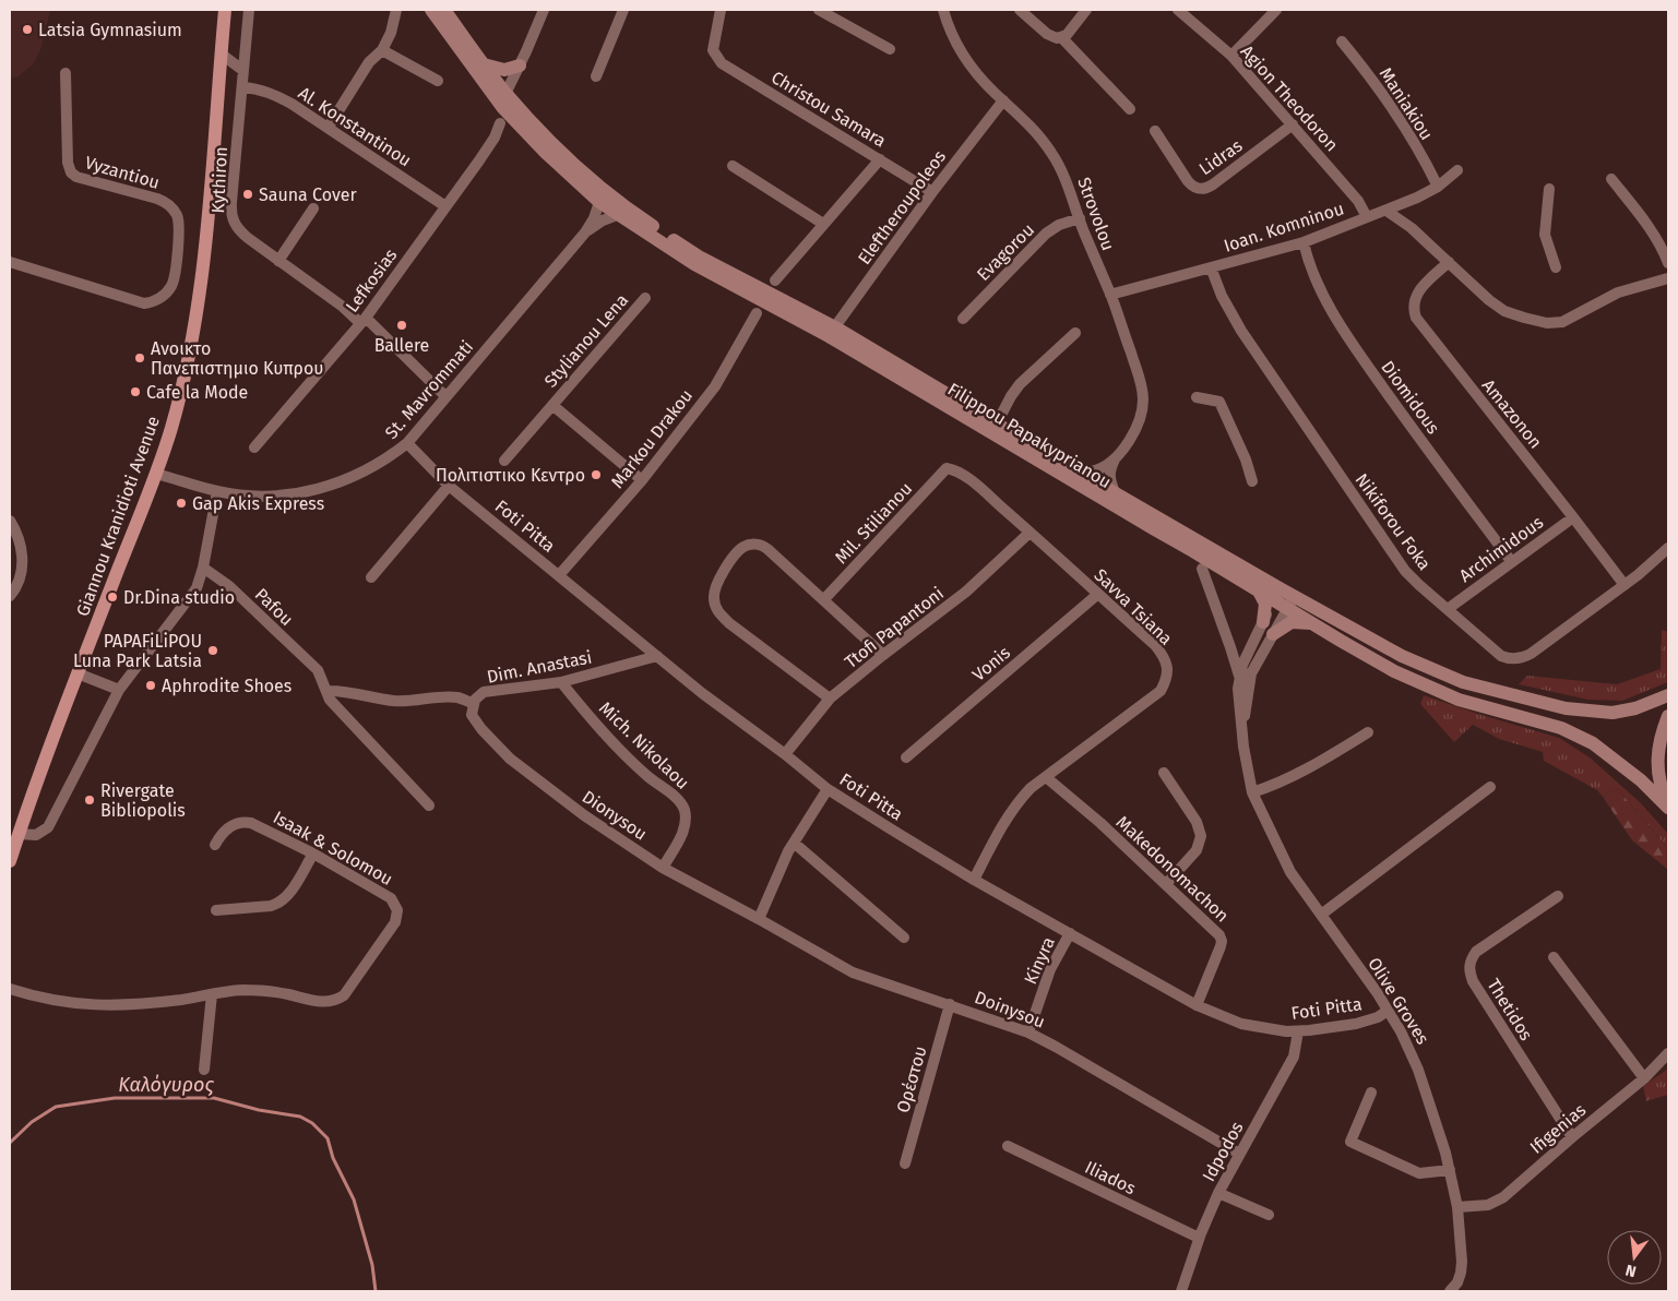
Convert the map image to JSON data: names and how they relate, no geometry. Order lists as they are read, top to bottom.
{
  "streets": {
    "main road": ["Filippou Papakyprianou", "Giannou Kranidioti Avenue"],
    "street": [
      "Agion Theodoron",
      "Maniakiou",
      "Christou Samara",
      "Al. Konstantinou",
      "Lidras",
      "Vyzantiou",
      "Kythiron",
      "Eleftheroupoleos",
      "Strovolou",
      "Ioan. Komninou",
      "Evagorou",
      "Lefkosias",
      "Stylianou Lena",
      "St. Mavrommati",
      "Diomidous",
      "Amazonon",
      "Markou Drakou",
      "Nikiforou Foka",
      "Mil. Stilianou",
      "Foti Pitta",
      "Archimidous",
      "Pafou",
      "Savva Tsiana",
      "Ttofi Papantoni",
      "Vonis",
      "Dim. Anastasi",
      "Mich. Nikolaou",
      "Dionysou",
      "Isaak & Solomou",
      "Makedonomachon",
      "Kinyra",
      "Olive Groves",
      "Doinysou",
      "Thetidos",
      "Ορέστου",
      "Ifigenias",
      "Idpodos",
      "Iliados"
    ]
  },
  "crossings": [
    ["Agion Theodoron", "Lidras"],
    ["Agion Theodoron", "Ioan. Komninou"],
    ["Maniakiou", "Ioan. Komninou"],
    ["Christou Samara", "Eleftheroupoleos"],
    ["Al. Konstantinou", "Kythiron"],
    ["Al. Konstantinou", "Lefkosias"],
    ["Kythiron", "Lefkosias"],
    ["Kythiron", "St. Mavrommati"],
    ["Eleftheroupoleos", "Strovolou"],
    ["Eleftheroupoleos", "Filippou Papakyprianou"],
    ["Strovolou", "Ioan. Komninou"],
    ["Strovolou", "Evagorou"],
    ["Strovolou", "Filippou Papakyprianou"],
    ["Ioan. Komninou", "Diomidous"],
    ["Ioan. Komninou", "Nikiforou Foka"],
    ["Lefkosias", "Filippou Papakyprianou"],
    ["Stylianou Lena", "Markou Drakou"],
    ["St. Mavrommati", "Filippou Papakyprianou"],
    ["St. Mavrommati", "Giannou Kranidioti Avenue"],
    ["St. Mavrommati", "Foti Pitta"],
    ["Diomidous", "Archimidous"],
    ["Amazonon", "Nikiforou Foka"],
    ["Amazonon", "Archimidous"],
    ["Filippou Papakyprianou", "Olive Groves"],
    ["Markou Drakou", "Foti Pitta"],
    ["Nikiforou Foka", "Archimidous"],
    ["Mil. Stilianou", "Savva Tsiana"],
    ["Foti Pitta", "Savva Tsiana"],
    ["Foti Pitta", "Ttofi Papantoni"],
    ["Foti Pitta", "Dim. Anastasi"],
    ["Foti Pitta", "Makedonomachon"],
    ["Foti Pitta", "Kinyra"],
    ["Foti Pitta", "Olive Groves"],
    ["Foti Pitta", "Idpodos"],
    ["Savva Tsiana", "Ttofi Papantoni"],
    ["Savva Tsiana", "Vonis"],
    ["Savva Tsiana", "Makedonomachon"],
    ["Dim. Anastasi", "Mich. Nikolaou"],
    ["Dim. Anastasi", "Dionysou"],
    ["Mich. Nikolaou", "Dionysou"],
    ["Dionysou", "Doinysou"],
    ["Kinyra", "Doinysou"],
    ["Olive Groves", "Ifigenias"],
    ["Doinysou", "Ορέστου"],
    ["Doinysou", "Idpodos"],
    ["Thetidos", "Ifigenias"],
    ["Idpodos", "Iliados"]
  ],
  "water": ["Καλόγυρος"],
  "places": [
    "Latsia Gymnasium",
    "Sauna Cover",
    "Ballere",
    "Ανοικτο Πανεπιστημιο Κυπρου",
    "Cafe la Mode",
    "Πολιτιστικο Κεντρο",
    "Gap Akis Express",
    "Dr.Dina studio",
    "PAPAFiLiPOU Luna Park Latsia",
    "Aphrodite Shoes",
    "Rivergate Bibliopolis"
  ],
  "north": "bottom"
}
